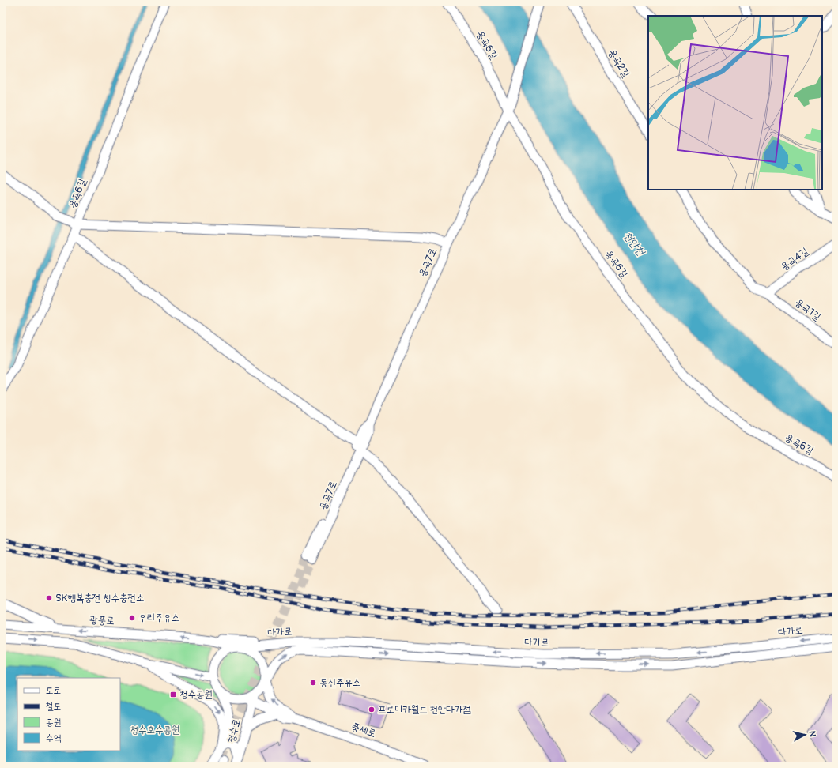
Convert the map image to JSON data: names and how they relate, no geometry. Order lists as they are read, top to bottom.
{
  "streets": {
    "street": [
      "용곡6길",
      "용곡2길",
      "용곡4길",
      "용곡7로",
      "용곡1길",
      "광풍로",
      "다가로",
      "풍세로",
      "청수로"
    ]
  },
  "crossings": [
    ["용곡6길", "용곡7로"],
    ["용곡4길", "용곡1길"],
    ["광풍로", "다가로"],
    ["광풍로", "풍세로"],
    ["광풍로", "청수로"],
    ["다가로", "풍세로"],
    ["다가로", "청수로"],
    ["풍세로", "청수로"]
  ],
  "water": ["천안천"],
  "parks": ["청수호수공원"],
  "places": {
    "other": [
      "SK행복충전 청수충전소",
      "우리주유소",
      "동신주유소",
      "프로미카월드 천안다가점"
    ],
    "transit": ["청수공원"]
  },
  "legend": [
    "도로",
    "철도",
    "공원",
    "수역"
  ],
  "north": "right"
}
